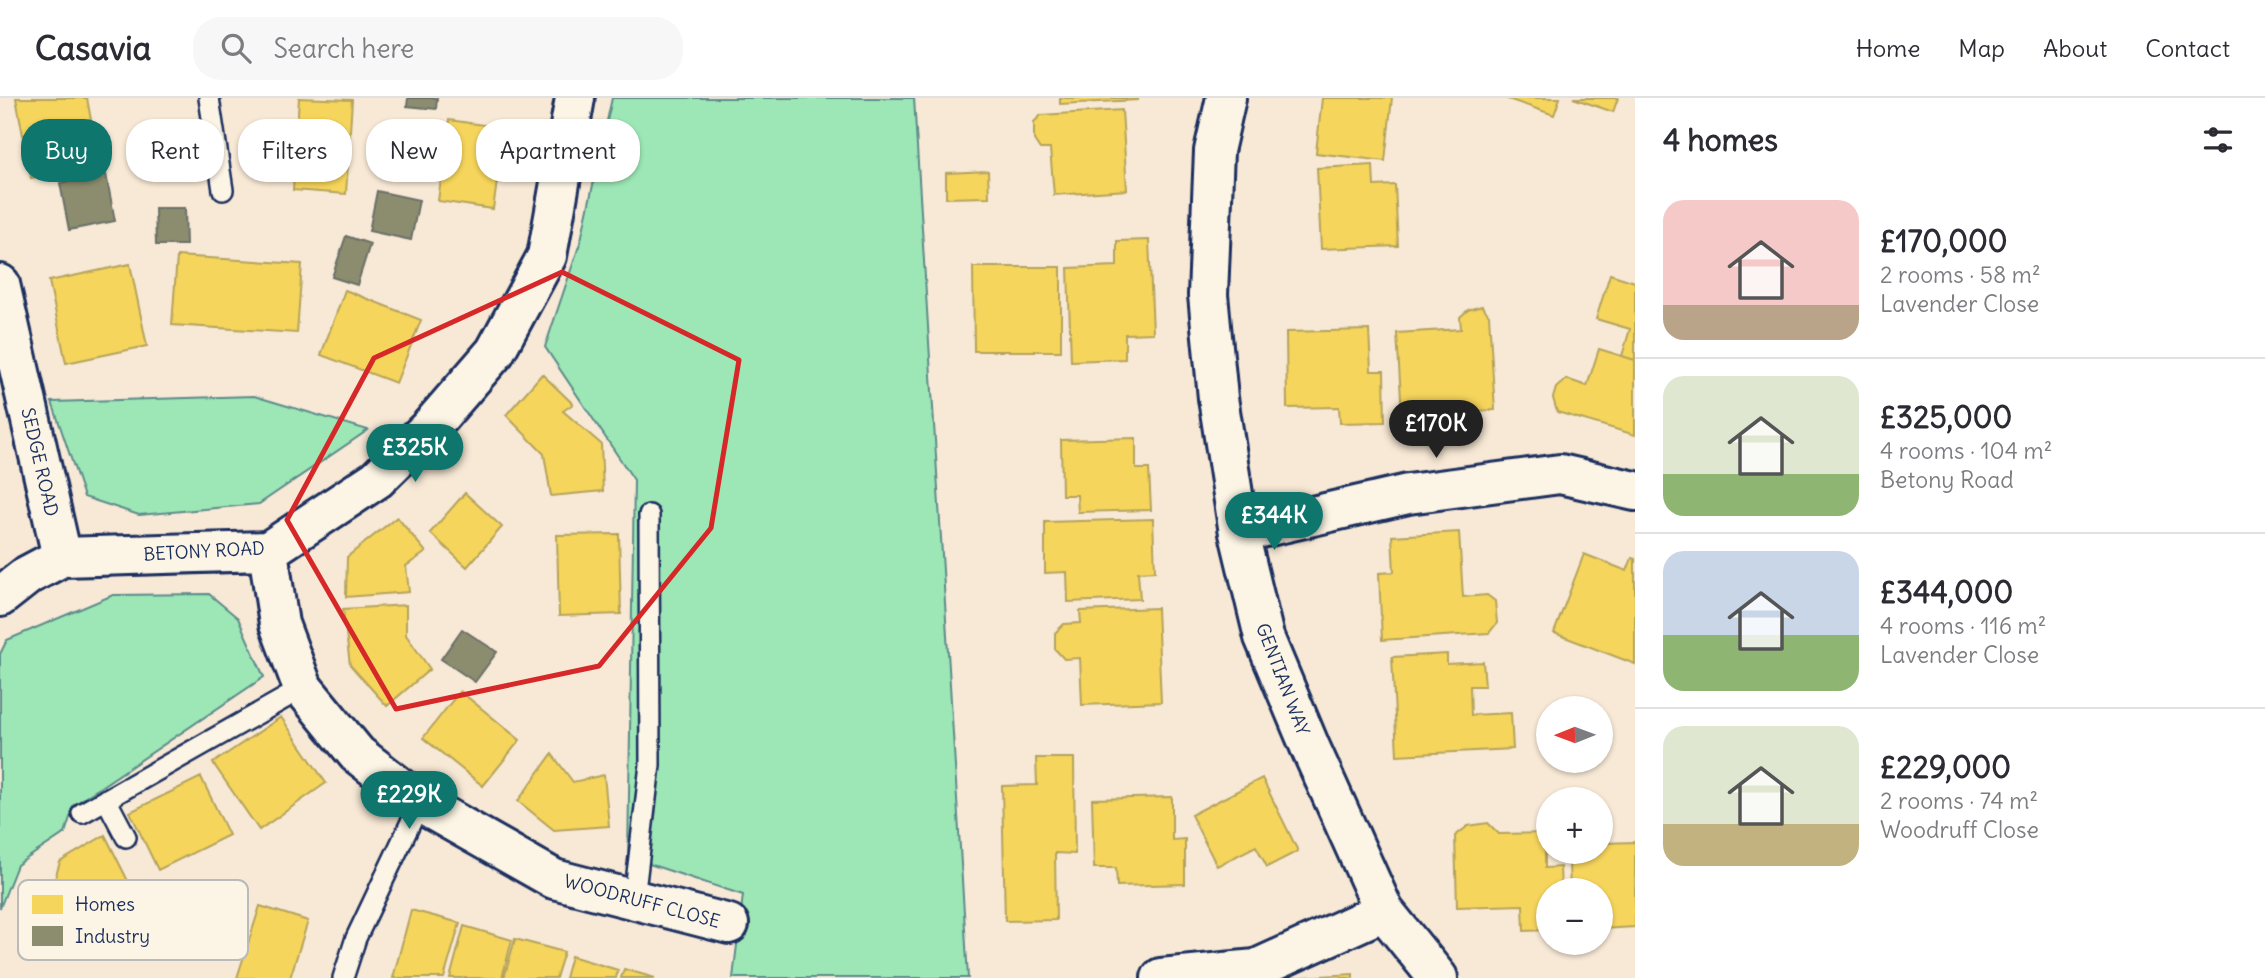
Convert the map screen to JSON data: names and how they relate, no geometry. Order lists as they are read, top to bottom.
{
  "streets": {
    "street": [
      "SEDGE ROAD",
      "BETONY ROAD",
      "GENTIAN WAY",
      "WOODRUFF CLOSE"
    ]
  },
  "crossings": [
    ["SEDGE ROAD", "BETONY ROAD"],
    ["BETONY ROAD", "WOODRUFF CLOSE"]
  ],
  "legend": ["Homes", "Industry"],
  "north": "left",
  "page": {
    "header": "Casavia",
    "search": "Search here",
    "nav": [
      "Home",
      "Map",
      "About",
      "Contact"
    ],
    "heading": "4 homes",
    "chip": [
      "Buy",
      "Rent",
      "Filters",
      "New",
      "Apartment"
    ],
    "list": [
      {
        "name": "£170,000",
        "note": "2 rooms · 58 m² · Lavender Close"
      },
      {
        "name": "£325,000",
        "note": "4 rooms · 104 m² · Betony Road"
      },
      {
        "name": "£344,000",
        "note": "4 rooms · 116 m² · Lavender Close"
      },
      {
        "name": "£229,000",
        "note": "2 rooms · 74 m² · Woodruff Close"
      }
    ],
    "price": [
      "£170K",
      "£325K",
      "£344K",
      "£229K"
    ],
    "map_buttons": ["+", "−"]
  }
}
